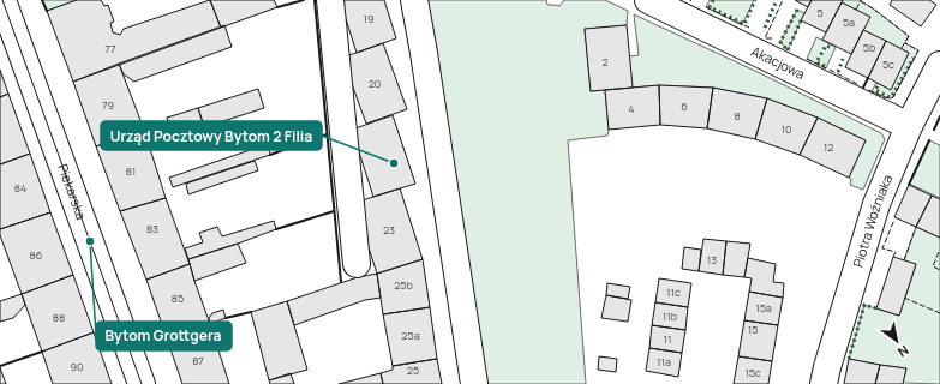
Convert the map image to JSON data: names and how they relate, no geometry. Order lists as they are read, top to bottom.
{
  "streets": {
    "street": ["Akacjowa", "Piekarska", "Piotra Woźniaka"]
  },
  "crossings": [
    ["Akacjowa", "Piotra Woźniaka"]
  ],
  "places": ["Urząd Pocztowy Bytom 2 Filia", "Bytom Grottgera"],
  "house_numbers": [
    "5",
    "19",
    "5a",
    "5b",
    "77",
    "2",
    "5c",
    "20",
    "79",
    "6",
    "4",
    "8",
    "10",
    "12",
    "81",
    "84",
    "83",
    "23",
    "86",
    "13",
    "25b",
    "11c",
    "85",
    "15a",
    "11b",
    "88",
    "15",
    "25a",
    "11",
    "87",
    "11a",
    "90",
    "25",
    "15c"
  ],
  "north": "bottom right"
}
